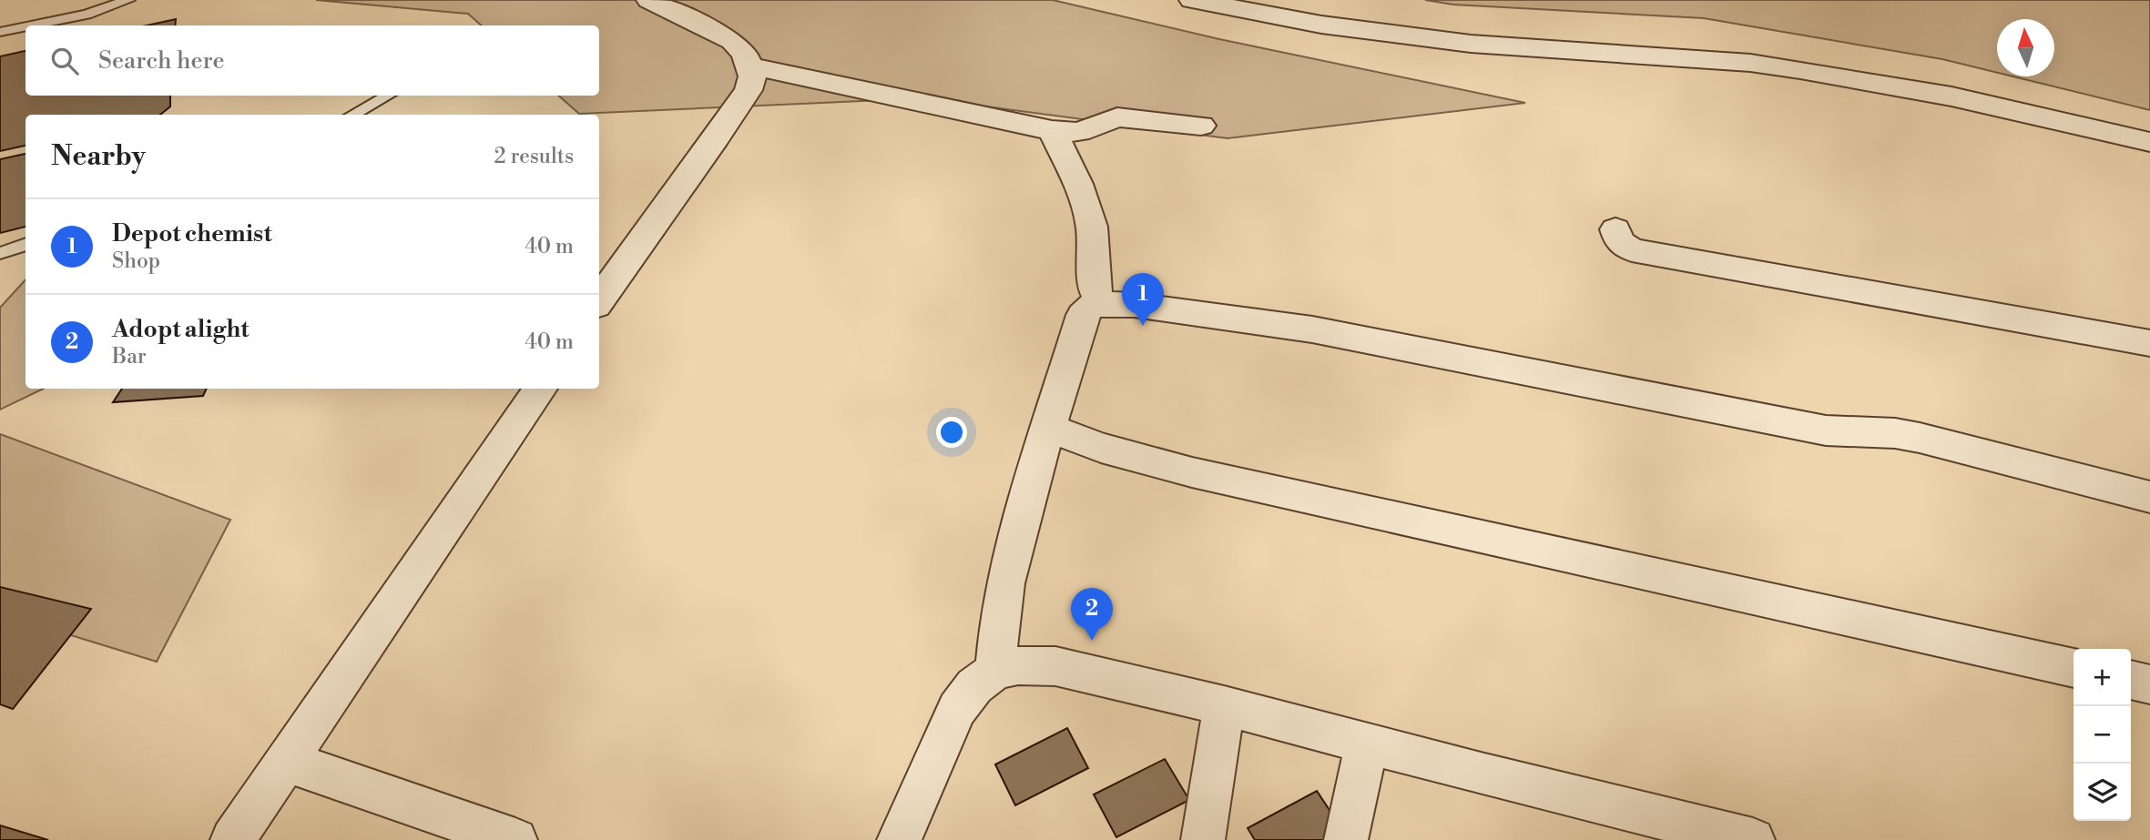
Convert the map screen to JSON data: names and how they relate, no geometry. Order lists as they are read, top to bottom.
{
  "north": "top",
  "page": {
    "search": "Search here",
    "heading": ["Nearby", "2 results"],
    "list": [
      {
        "mark": "1",
        "name": "Depot chemist",
        "note": "Shop",
        "value": "40 m"
      },
      {
        "mark": "2",
        "name": "Adopt alight",
        "note": "Bar",
        "value": "40 m"
      }
    ],
    "pins": ["1", "2"],
    "map_buttons": ["+", "−"]
  }
}
